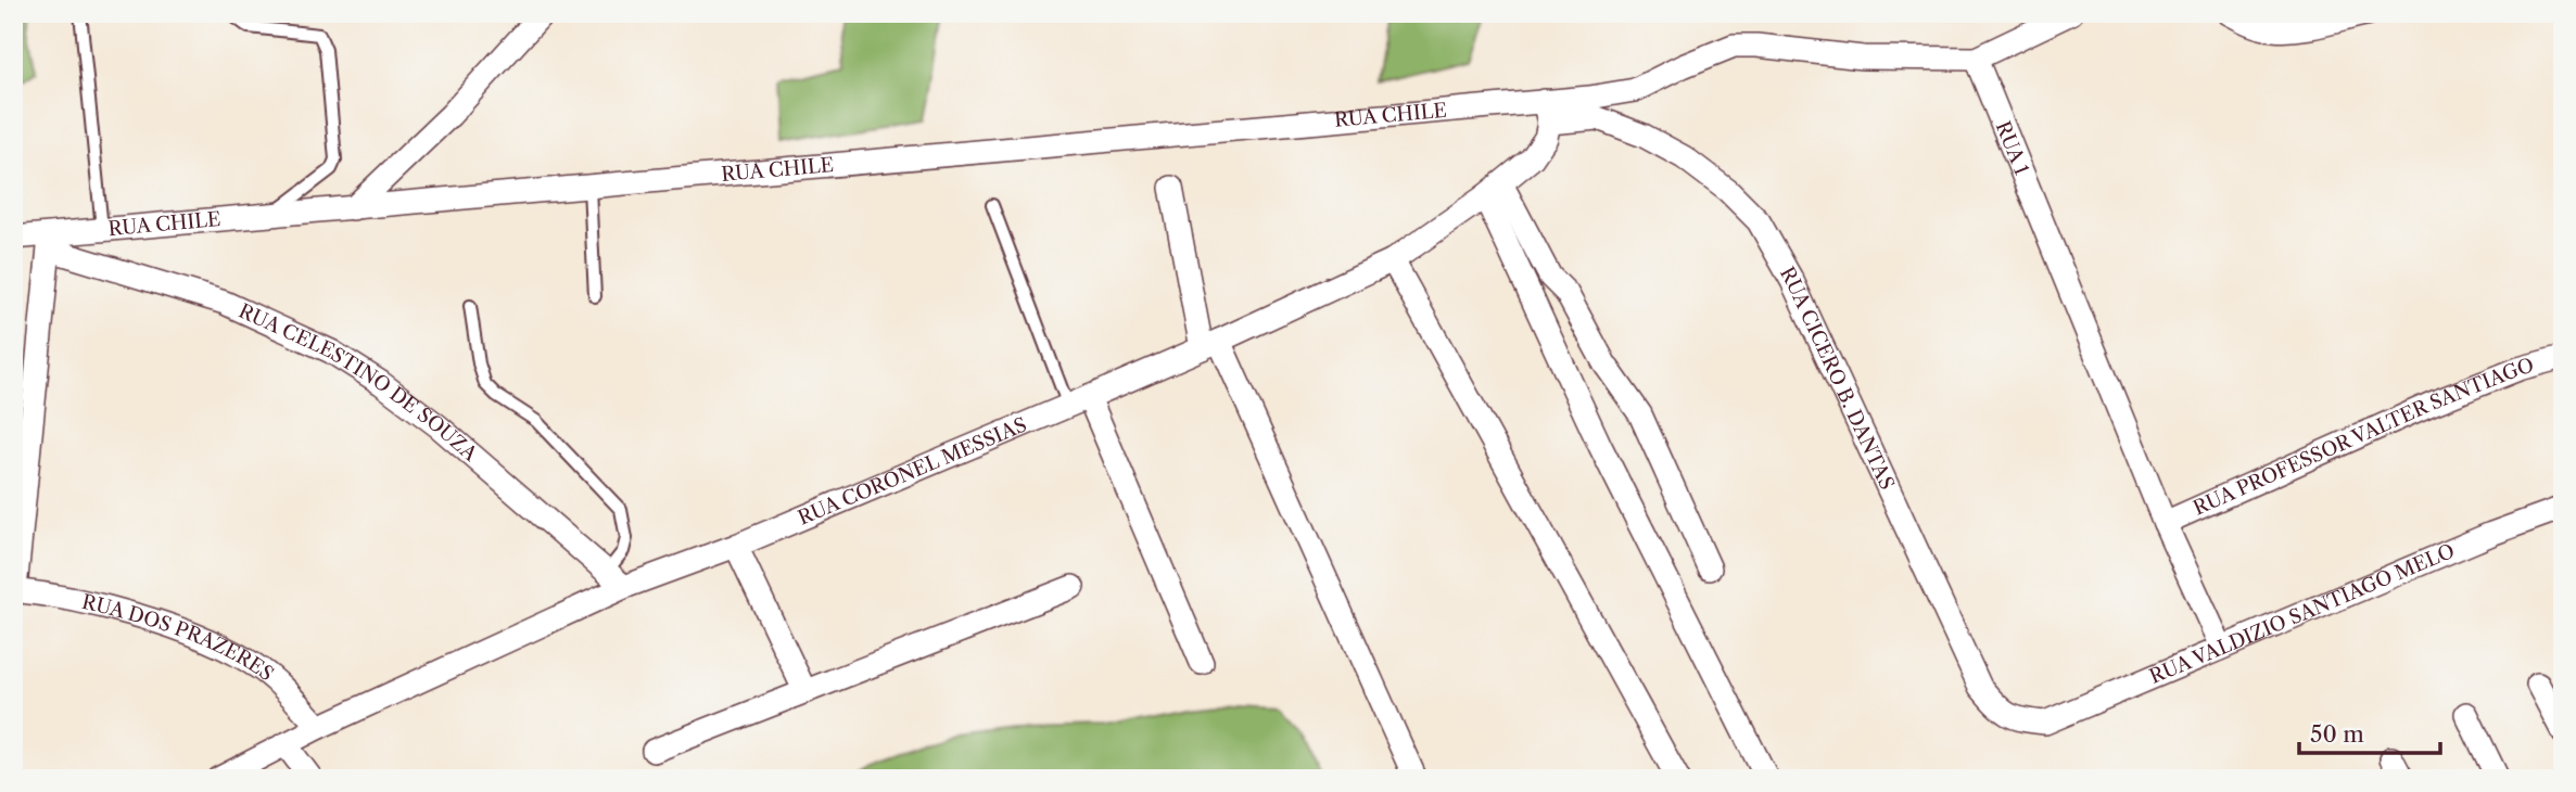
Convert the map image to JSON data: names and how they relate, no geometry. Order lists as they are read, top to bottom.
{
  "streets": {
    "street": [
      "RUA CHILE",
      "RUA 1",
      "RUA CICERO B. DANTAS",
      "RUA CELESTINO DE SOUZA",
      "RUA PROFESSOR VALTER SANTIAGO",
      "RUA CORONEL MESSIAS",
      "RUA VALDIZIO SANTIAGO MELO",
      "RUA DOS PRAZERES"
    ]
  },
  "crossings": [
    ["RUA CHILE", "RUA CICERO B. DANTAS"],
    ["RUA CHILE", "RUA CELESTINO DE SOUZA"],
    ["RUA CHILE", "RUA CORONEL MESSIAS"],
    ["RUA 1", "RUA PROFESSOR VALTER SANTIAGO"],
    ["RUA 1", "RUA VALDIZIO SANTIAGO MELO"],
    ["RUA CICERO B. DANTAS", "RUA CORONEL MESSIAS"],
    ["RUA CICERO B. DANTAS", "RUA VALDIZIO SANTIAGO MELO"],
    ["RUA CELESTINO DE SOUZA", "RUA CORONEL MESSIAS"],
    ["RUA CORONEL MESSIAS", "RUA DOS PRAZERES"]
  ],
  "scale_bar": "50 m"
}
